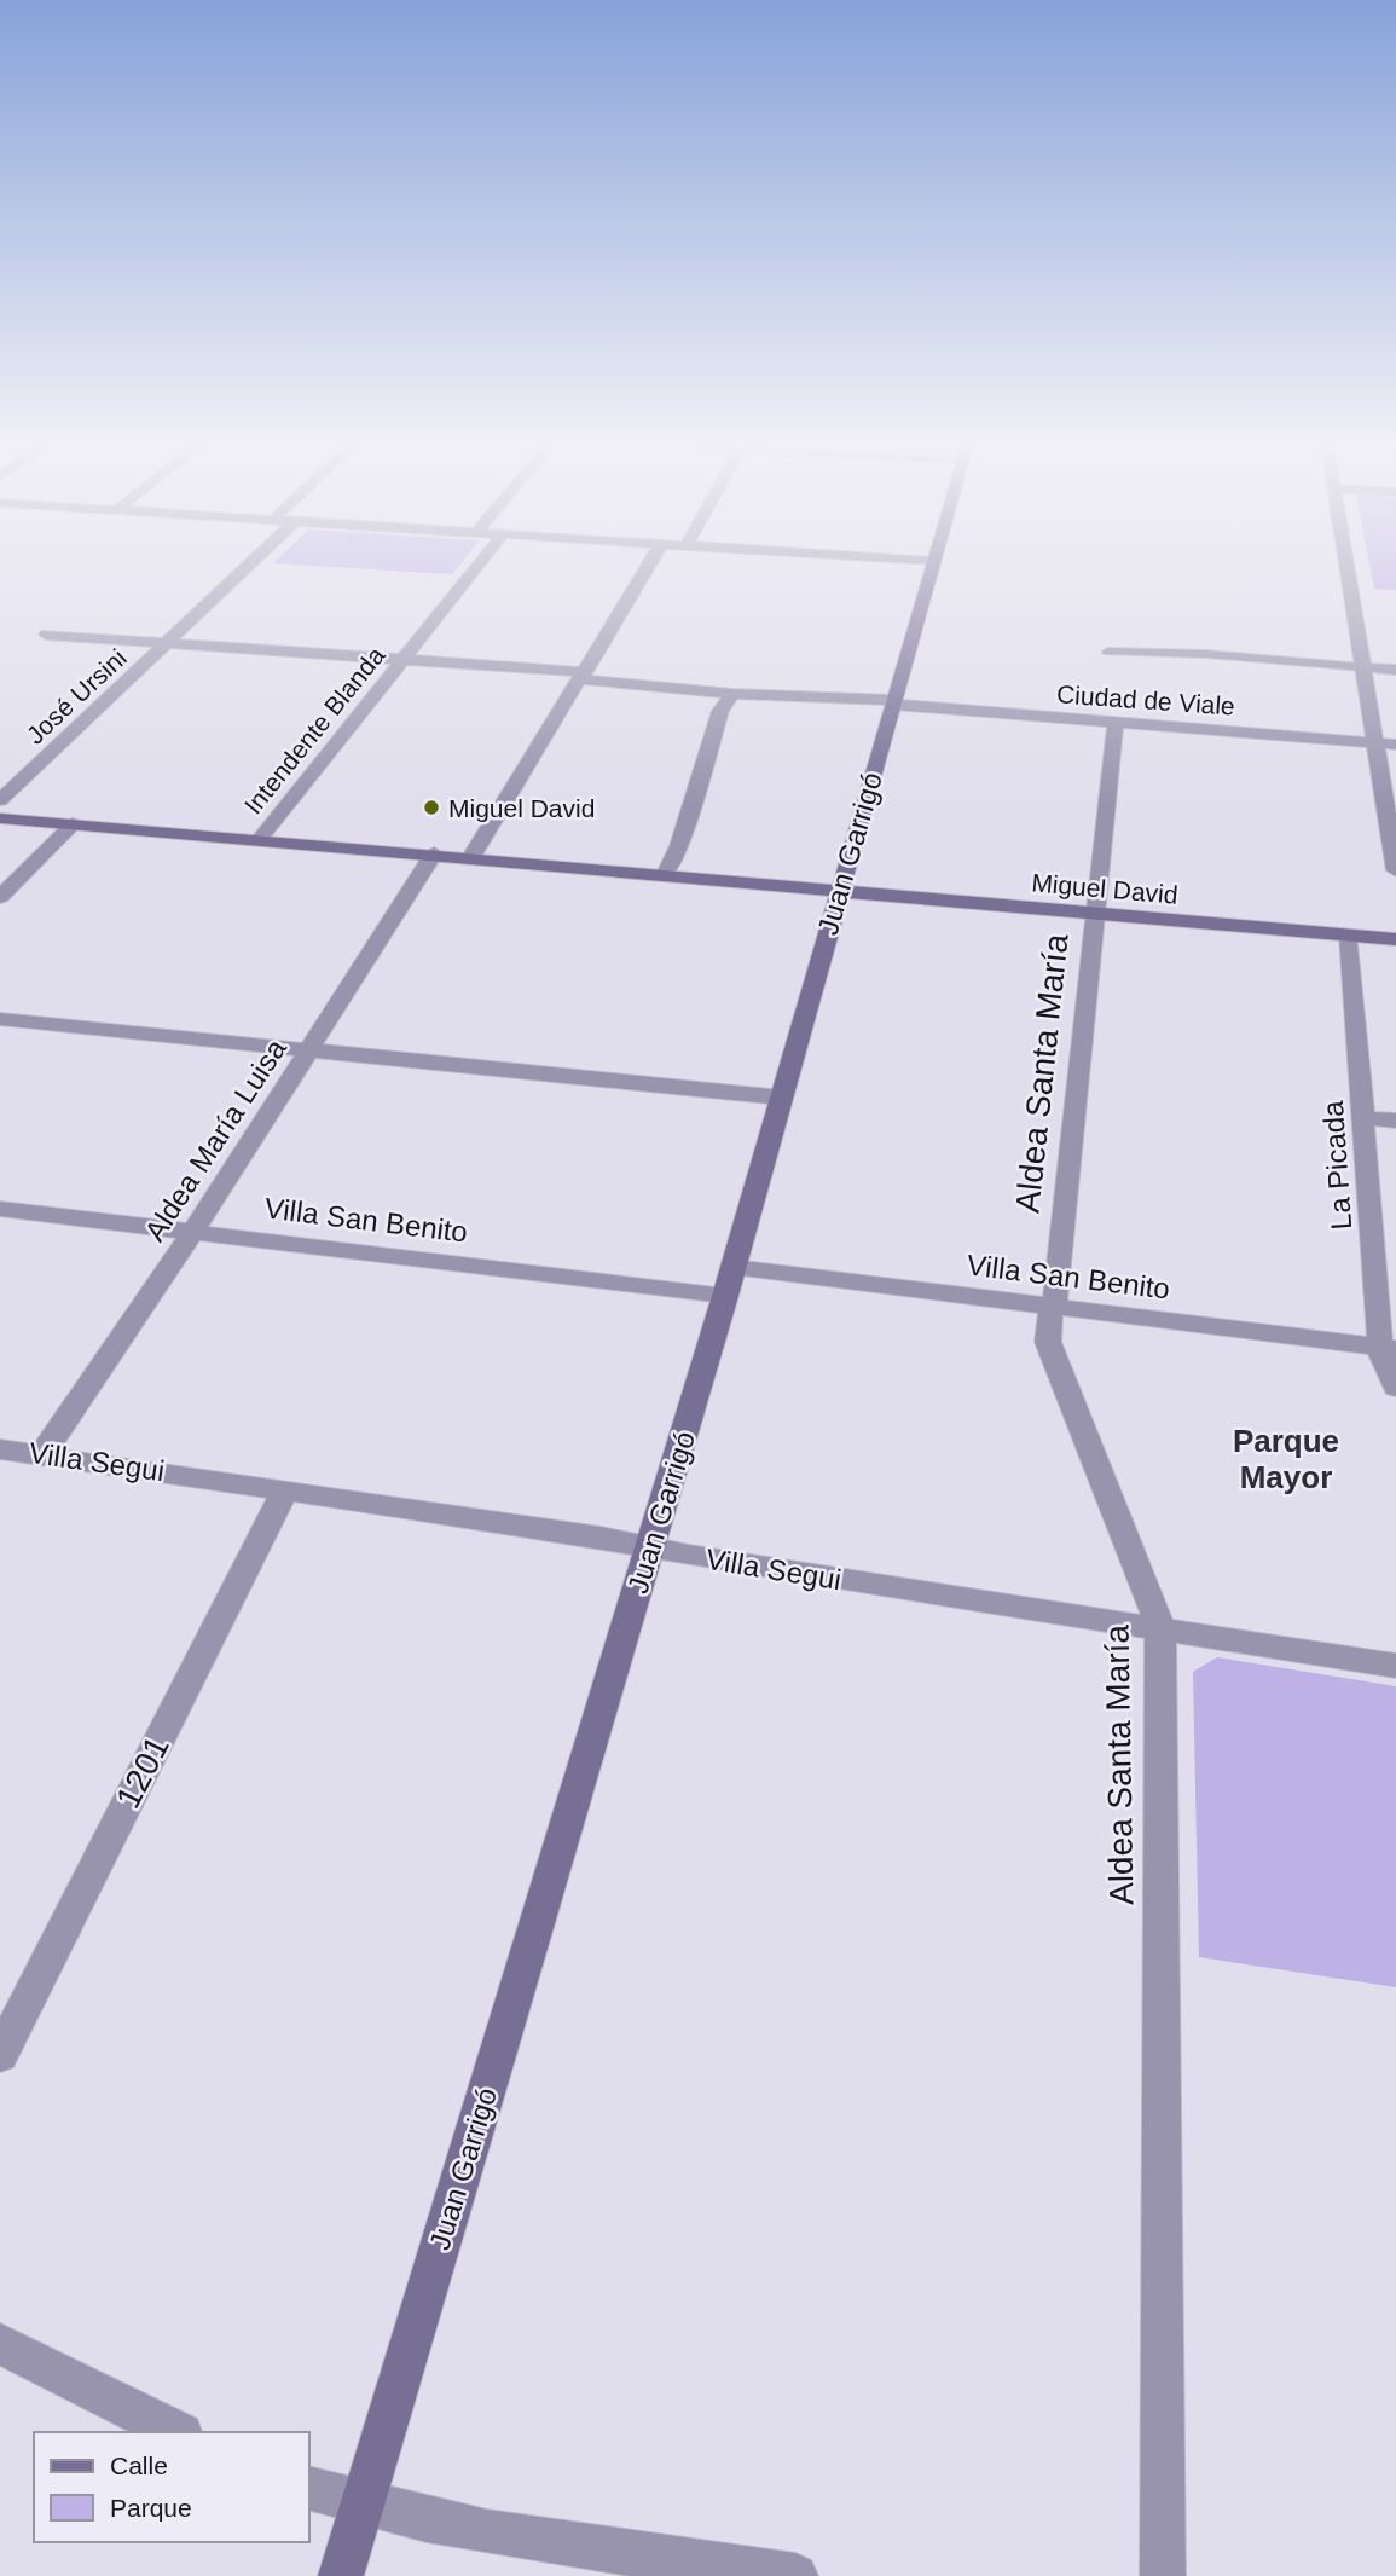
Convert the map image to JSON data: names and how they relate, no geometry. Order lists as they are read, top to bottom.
{
  "streets": {
    "street": [
      "José Ursini",
      "Ciudad de Viale",
      "Intendente Blanda",
      "Juan Garrigó",
      "Miguel David",
      "Aldea Santa María",
      "Aldea María Luisa",
      "La Picada",
      "Villa San Benito",
      "Villa Segui",
      "1201"
    ]
  },
  "crossings": [
    ["José Ursini", "Ciudad de Viale"],
    ["Ciudad de Viale", "Intendente Blanda"],
    ["Ciudad de Viale", "Juan Garrigó"],
    ["Ciudad de Viale", "Aldea Santa María"],
    ["Intendente Blanda", "Miguel David"],
    ["Juan Garrigó", "Miguel David"],
    ["Juan Garrigó", "Villa San Benito"],
    ["Juan Garrigó", "Villa Segui"],
    ["Miguel David", "Aldea Santa María"],
    ["Miguel David", "Aldea María Luisa"],
    ["Miguel David", "La Picada"],
    ["Aldea Santa María", "Villa San Benito"],
    ["Aldea Santa María", "Villa Segui"],
    ["Aldea María Luisa", "Villa San Benito"],
    ["Aldea María Luisa", "Villa Segui"],
    ["La Picada", "Villa San Benito"],
    ["Villa Segui", "1201"]
  ],
  "districts": ["Parque Mayor"],
  "places": ["Miguel David"],
  "legend": ["Calle", "Parque"]
}
